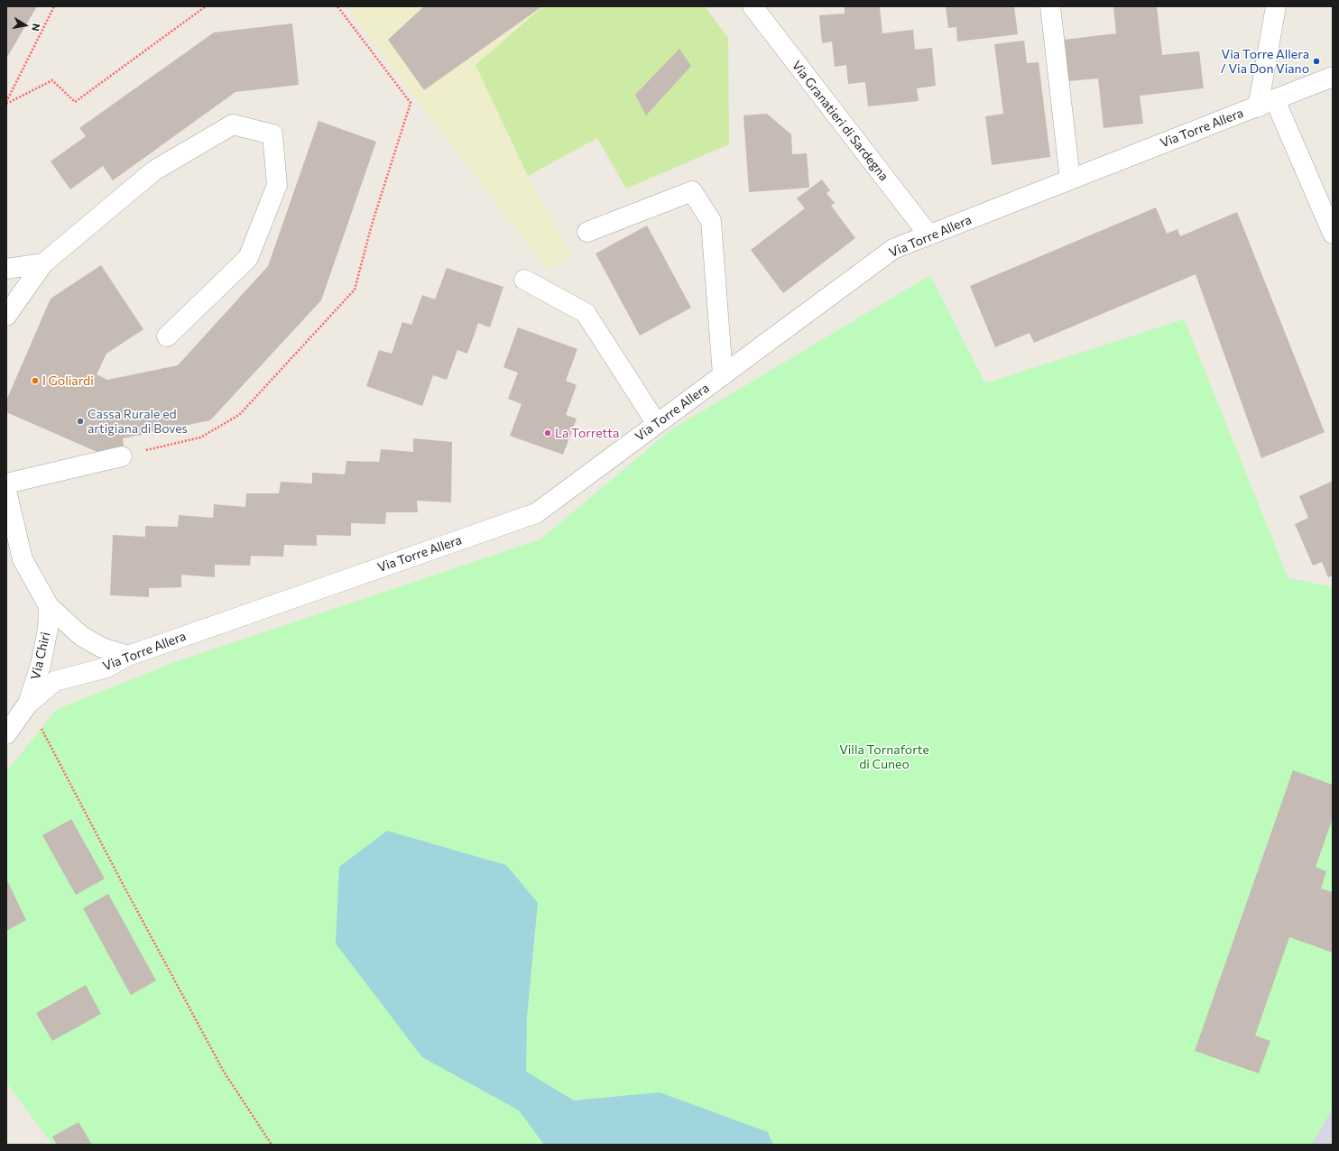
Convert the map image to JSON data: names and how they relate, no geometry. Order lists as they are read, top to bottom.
{
  "streets": {
    "street": ["Via Granatieri di Sardegna", "Via Torre Allera", "Via Chiri"]
  },
  "crossings": [
    ["Via Granatieri di Sardegna", "Via Torre Allera"],
    ["Via Torre Allera", "Via Chiri"]
  ],
  "parks": ["Villa Tornaforte di Cuneo"],
  "places": [
    "Via Torre Allera / Via Don Viano",
    "I Goliardi",
    "Cassa Rurale ed artigiana di Boves",
    "La Torretta"
  ],
  "north": "right"
}
